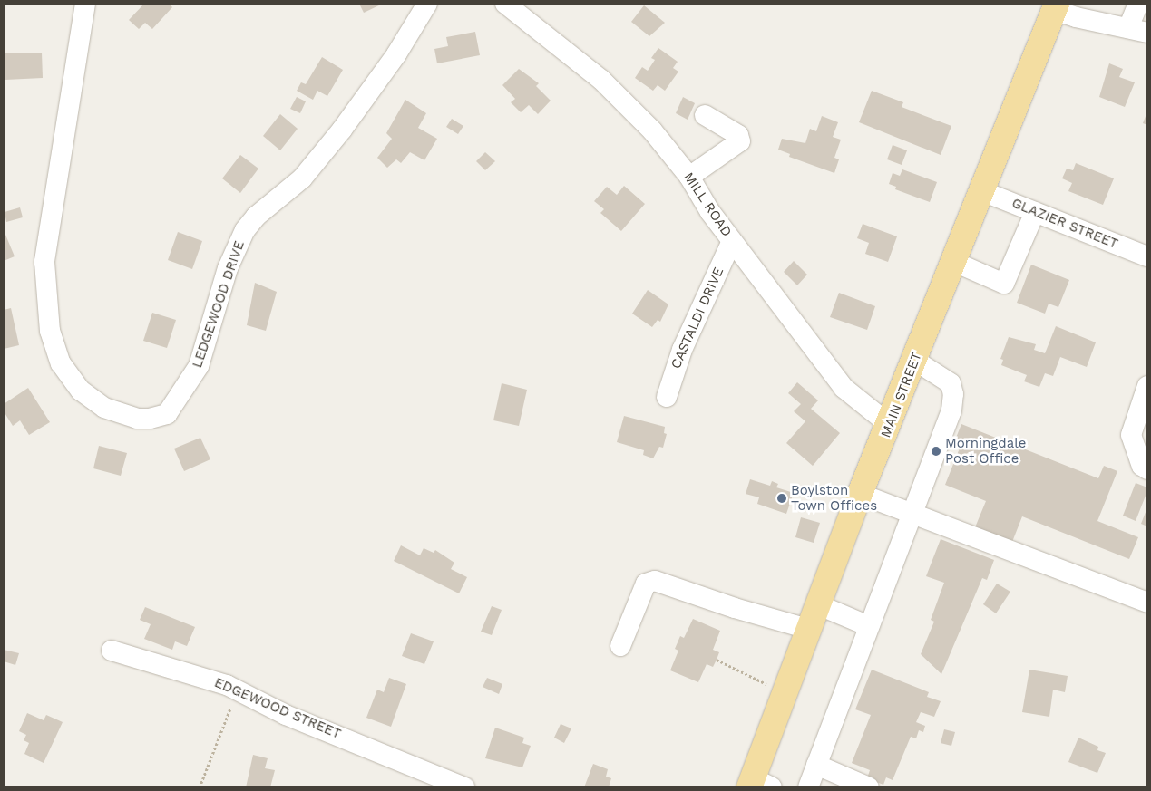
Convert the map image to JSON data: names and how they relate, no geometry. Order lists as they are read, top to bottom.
{
  "streets": {
    "main road": ["MAIN STREET"],
    "street": [
      "MILL ROAD",
      "GLAZIER STREET",
      "LEDGEWOOD DRIVE",
      "CASTALDI DRIVE",
      "EDGEWOOD STREET"
    ]
  },
  "crossings": [
    ["MILL ROAD", "CASTALDI DRIVE"],
    ["MILL ROAD", "MAIN STREET"],
    ["GLAZIER STREET", "MAIN STREET"]
  ],
  "places": ["Morningdale Post Office", "Boylston Town Offices"]
}
